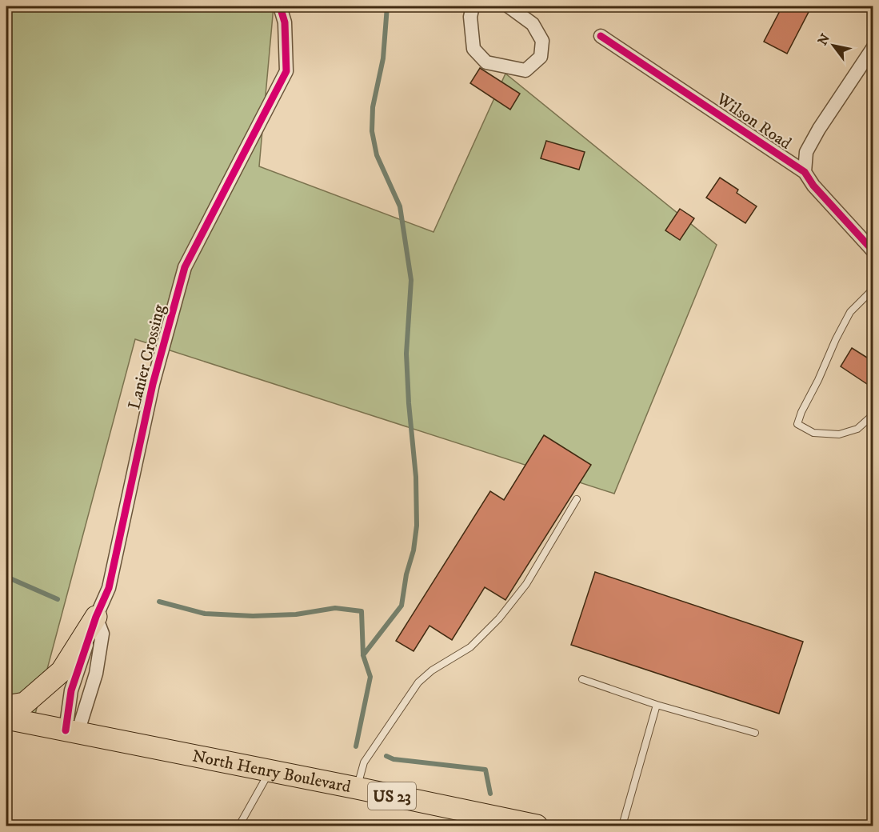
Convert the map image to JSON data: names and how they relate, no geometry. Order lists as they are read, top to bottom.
{
  "streets": {
    "main road": ["North Henry Boulevard", "US 23"],
    "street": ["Wilson Road", "Lanier Crossing"]
  },
  "crossings": [
    ["Lanier Crossing", "North Henry Boulevard"]
  ],
  "north": "top left"
}
